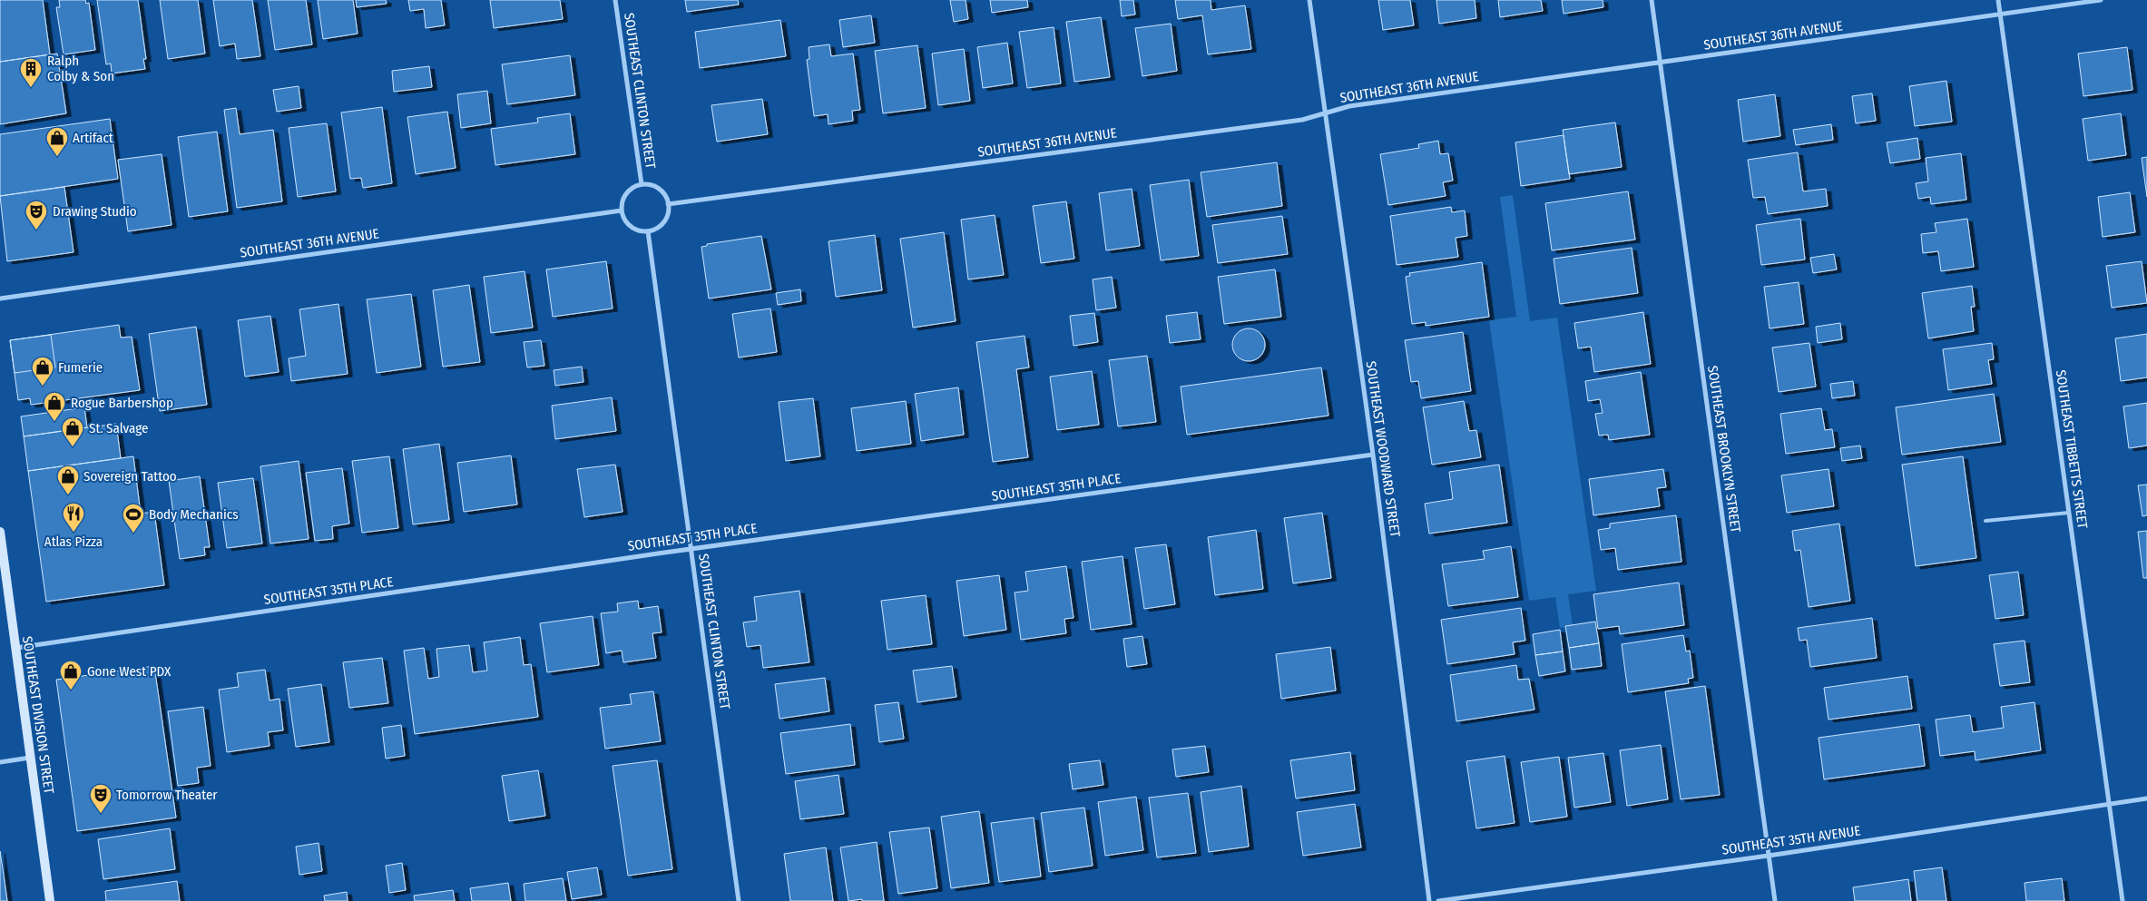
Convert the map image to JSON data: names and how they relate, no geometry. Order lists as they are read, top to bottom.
{
  "streets": {
    "main road": ["SOUTHEAST DIVISION STREET"],
    "street": [
      "SOUTHEAST 36TH AVENUE",
      "SOUTHEAST CLINTON STREET",
      "SOUTHEAST WOODWARD STREET",
      "SOUTHEAST BROOKLYN STREET",
      "SOUTHEAST TIBBETTS STREET",
      "SOUTHEAST 35TH PLACE",
      "SOUTHEAST 35TH AVENUE"
    ]
  },
  "crossings": [
    ["SOUTHEAST 36TH AVENUE", "SOUTHEAST CLINTON STREET"],
    ["SOUTHEAST 36TH AVENUE", "SOUTHEAST WOODWARD STREET"],
    ["SOUTHEAST 36TH AVENUE", "SOUTHEAST BROOKLYN STREET"],
    ["SOUTHEAST 36TH AVENUE", "SOUTHEAST TIBBETTS STREET"],
    ["SOUTHEAST CLINTON STREET", "SOUTHEAST 35TH PLACE"],
    ["SOUTHEAST WOODWARD STREET", "SOUTHEAST 35TH PLACE"],
    ["SOUTHEAST BROOKLYN STREET", "SOUTHEAST 35TH AVENUE"],
    ["SOUTHEAST TIBBETTS STREET", "SOUTHEAST 35TH AVENUE"],
    ["SOUTHEAST 35TH PLACE", "SOUTHEAST DIVISION STREET"]
  ],
  "places": {
    "building": ["Ralph Colby & Son"],
    "shop": [
      "Artifact",
      "Fumerie",
      "Rogue Barbershop",
      "St. Salvage",
      "Sovereign Tattoo",
      "Gone West PDX"
    ],
    "theatre": ["Drawing Studio", "Tomorrow Theater"],
    "restaurant": ["Atlas Pizza"],
    "sports": ["Body Mechanics"]
  }
}
